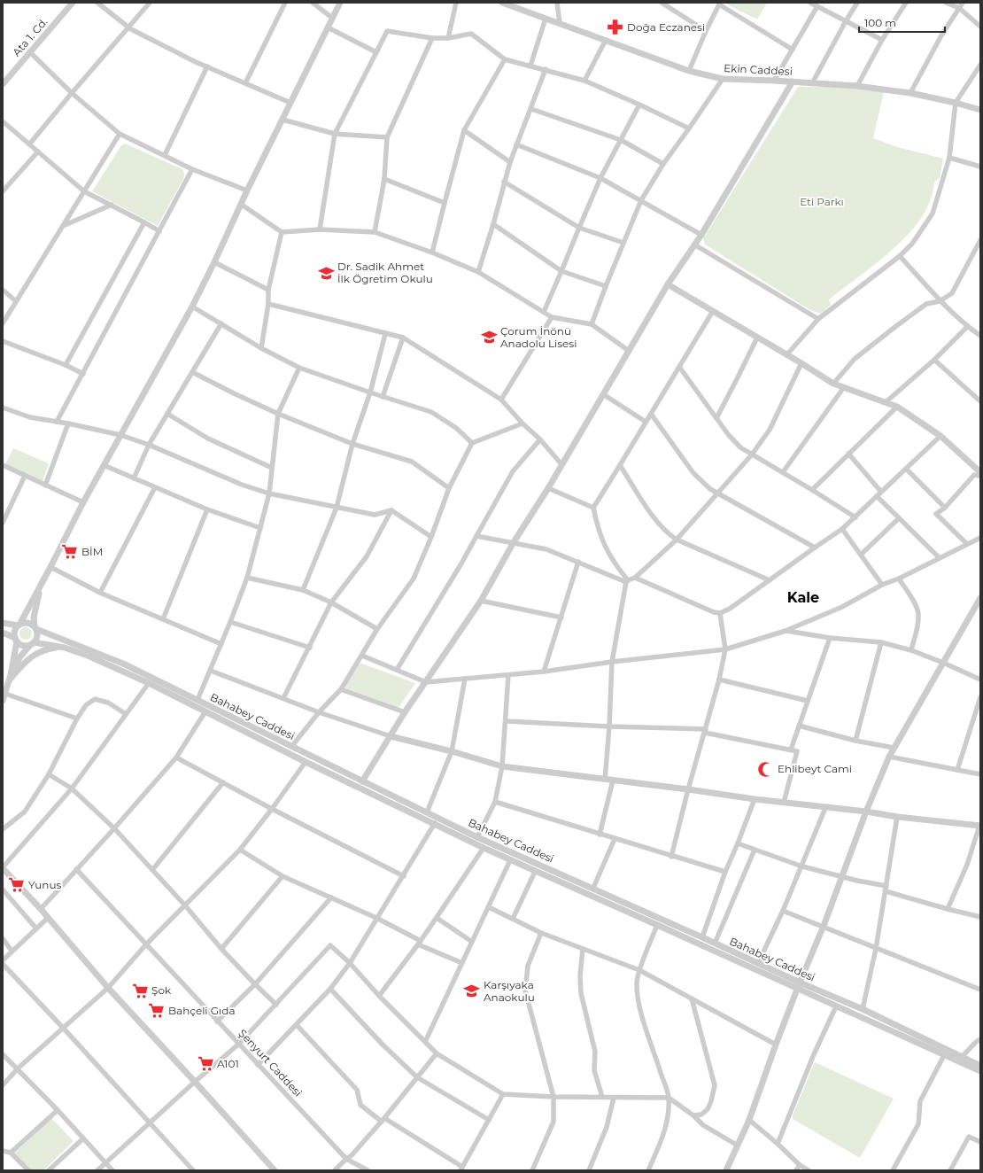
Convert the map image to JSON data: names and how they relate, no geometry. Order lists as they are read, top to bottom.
{
  "streets": {
    "street": [
      "Ata 1. Cd.",
      "Ekin Caddesi",
      "Bahabey Caddesi",
      "Şenyurt Caddesi"
    ]
  },
  "districts": ["Kale"],
  "parks": ["Eti Parkı"],
  "places": {
    "pharmacy": ["Doğa Eczanesi"],
    "school or university": ["Dr. Sadik Ahmet İlk Ögretim Okulu", "Çorum İnönü Anadolu Lisesi", "Karşıyaka Anaokulu"],
    "supermarket": [
      "BİM",
      "Yunus",
      "Şok",
      "Bahçeli Gıda",
      "A101"
    ],
    "mosque": ["Ehlibeyt Cami"]
  },
  "scale_bar": "100 m"
}
